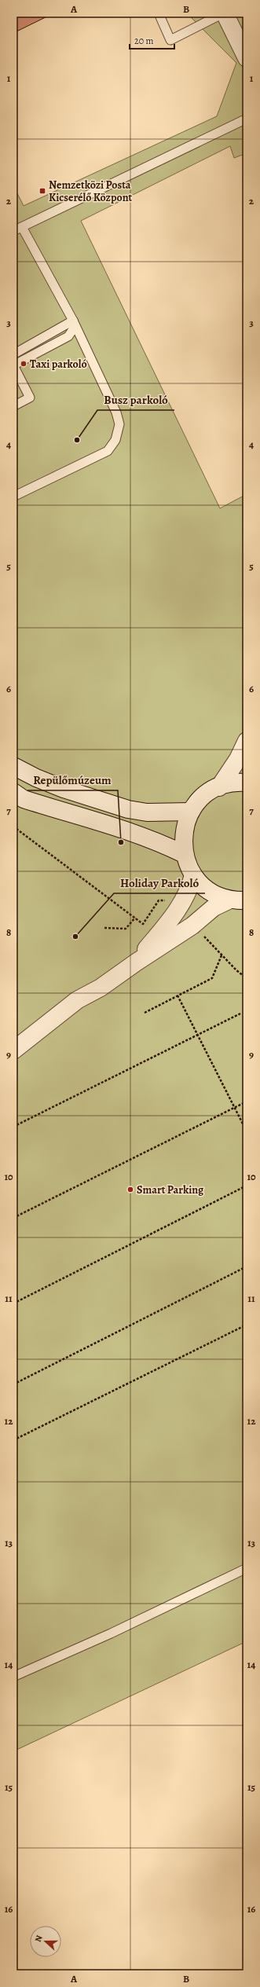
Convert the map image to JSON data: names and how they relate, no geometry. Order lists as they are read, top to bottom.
{
  "places": {
    "transit": ["Nemzetközi Posta Kicserélő Központ"],
    "other": [
      "Taxi parkoló",
      "Busz parkoló",
      "Repülőmúzeum",
      "Holiday Parkoló",
      "Smart Parking"
    ]
  },
  "scale_bar": "20 m",
  "north": "left",
  "grid": {
    "columns": ["A", "B"],
    "rows": [
      "1",
      "2",
      "3",
      "4",
      "5",
      "6",
      "7",
      "8",
      "9",
      "10",
      "11",
      "12",
      "13",
      "14",
      "15",
      "16"
    ]
  }
}
